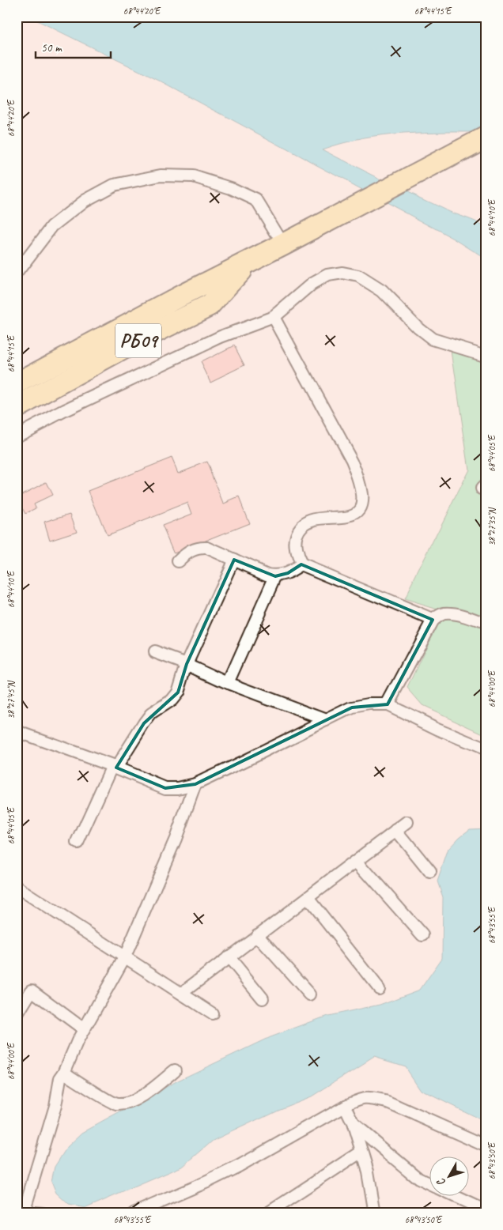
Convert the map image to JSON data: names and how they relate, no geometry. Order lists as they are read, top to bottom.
{
  "streets": {
    "highway": ["РБ09"]
  },
  "scale_bar": "50 m",
  "north": "bottom left",
  "coordinates": [
    "68°44'20\"E",
    "68°44'15\"E",
    "68°44'10\"E",
    "68°44'05\"E",
    "38°27'35\"N",
    "68°44'00\"E",
    "38°27'45\"N",
    "68°43'55\"E",
    "68°43'50\"E"
  ]
}
